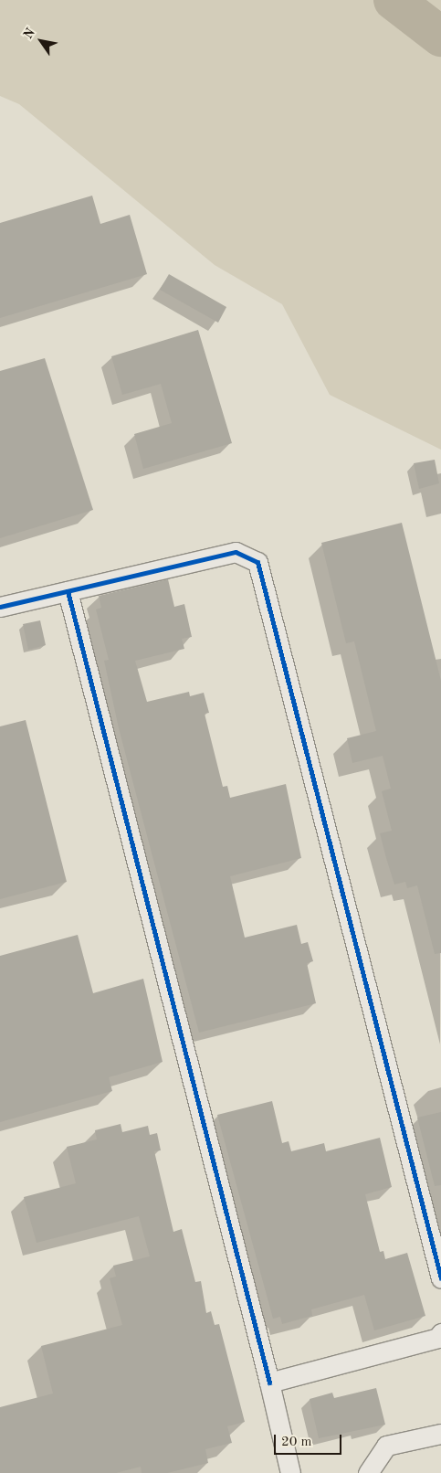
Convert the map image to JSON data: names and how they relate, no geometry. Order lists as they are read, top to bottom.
{
  "scale_bar": "20 m",
  "north": "top left"
}
